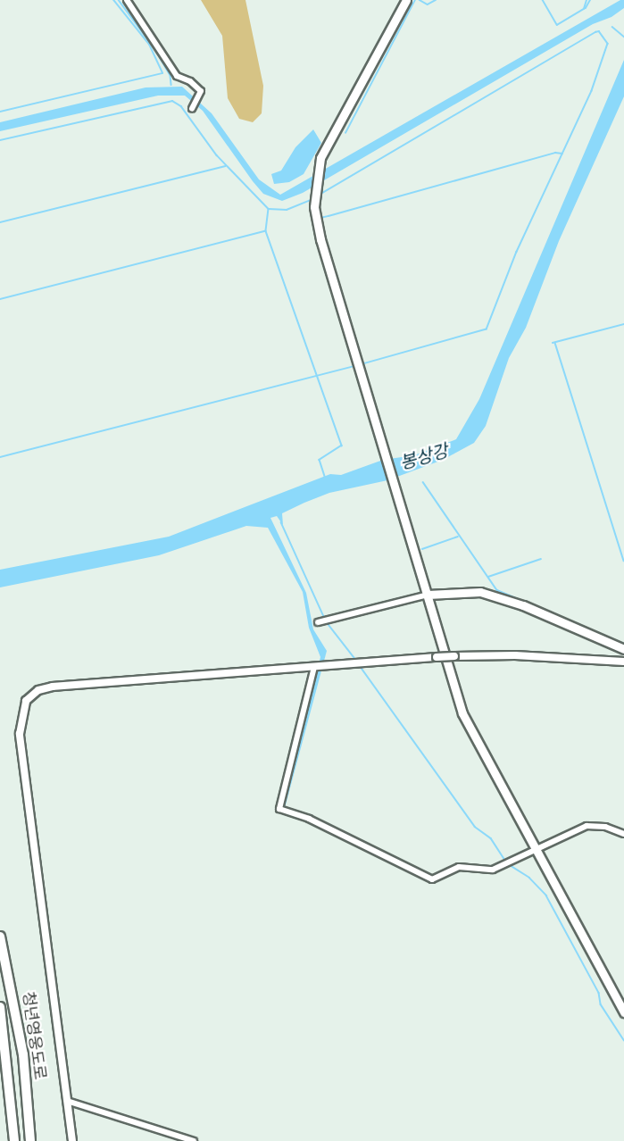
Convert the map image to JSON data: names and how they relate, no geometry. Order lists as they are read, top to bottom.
{
  "streets": {
    "highway": ["청년영웅도로"]
  },
  "water": ["봉상강"]
}
